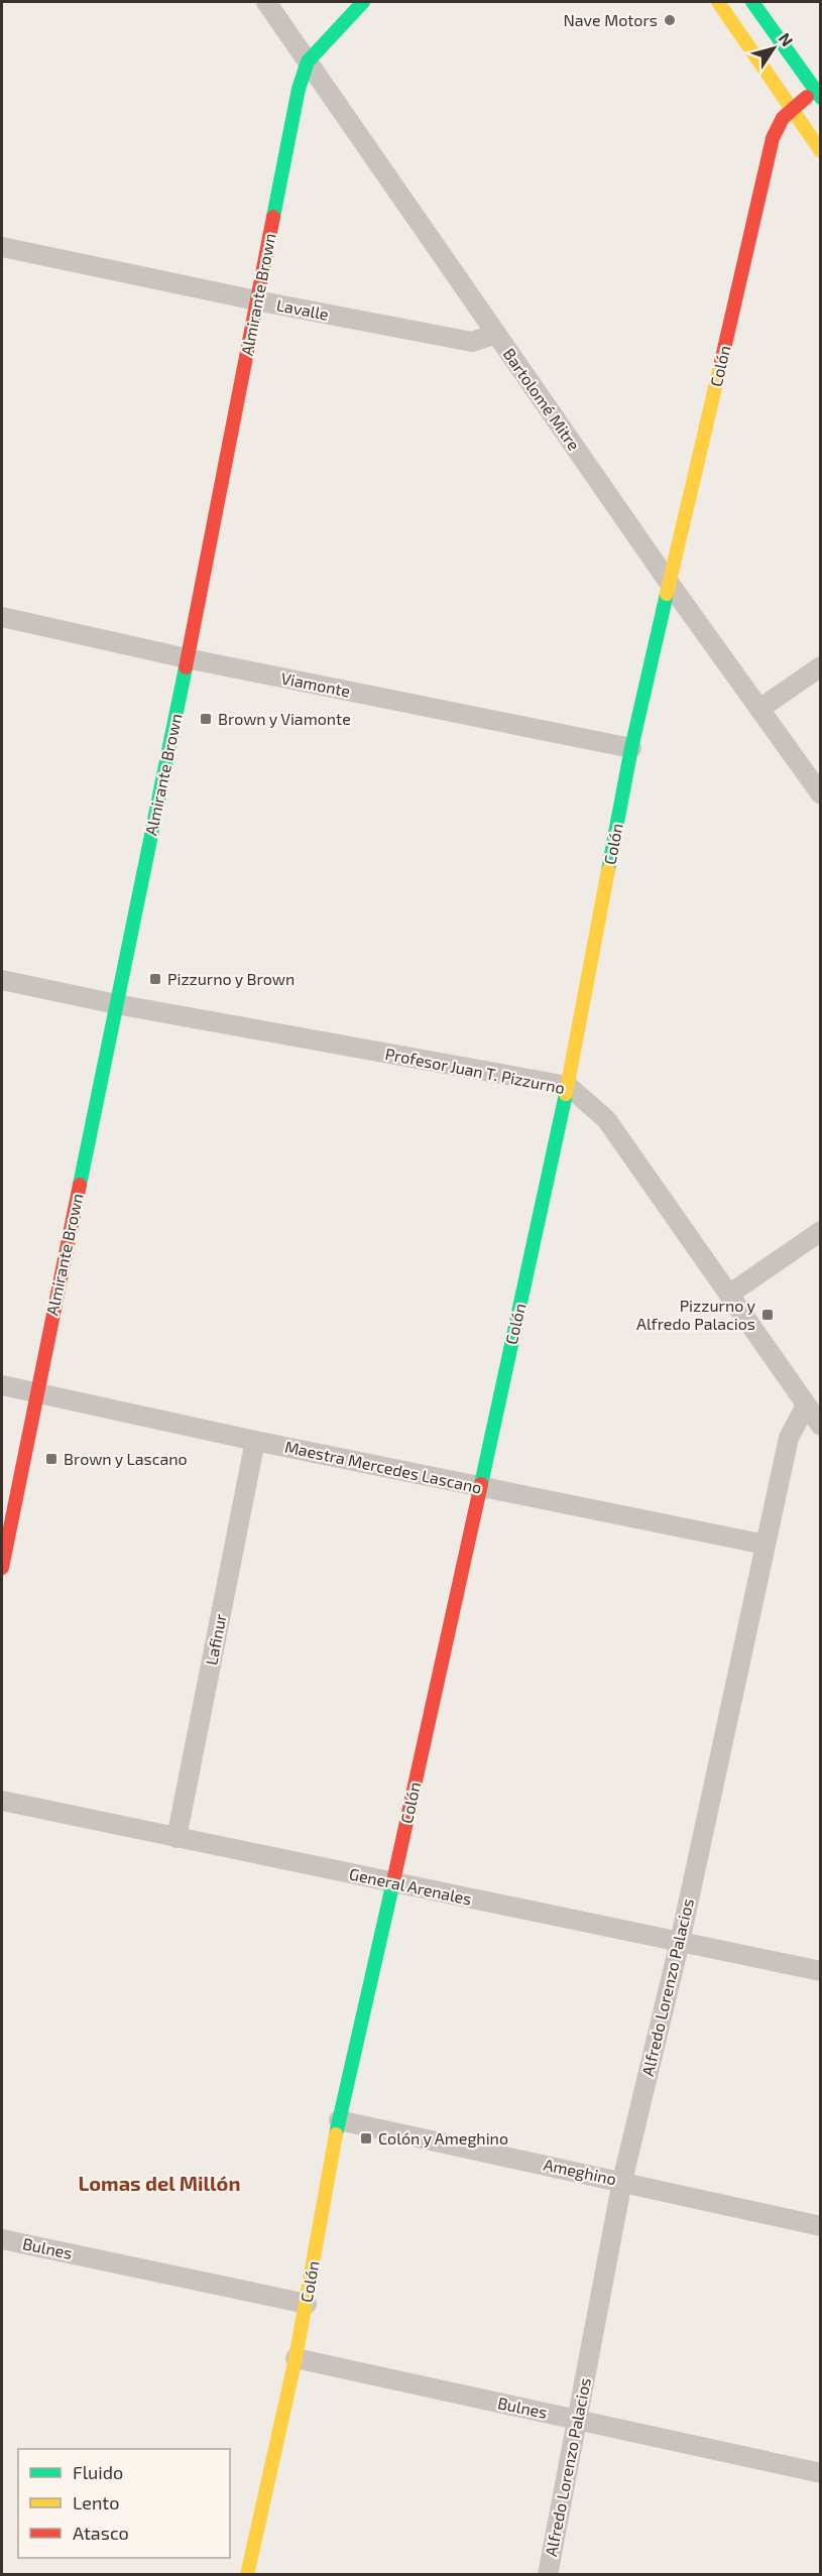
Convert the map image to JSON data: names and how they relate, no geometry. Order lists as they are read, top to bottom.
{
  "streets": {
    "street": [
      "Almirante Brown",
      "Lavalle",
      "Colón",
      "Bartolomé Mitre",
      "Viamonte",
      "Profesor Juan T. Pizzurno",
      "Maestra Mercedes Lascano",
      "Lafinur",
      "General Arenales",
      "Alfredo Lorenzo Palacios",
      "Ameghino",
      "Bulnes"
    ]
  },
  "crossings": [
    ["Almirante Brown", "Lavalle"],
    ["Almirante Brown", "Bartolomé Mitre"],
    ["Almirante Brown", "Viamonte"],
    ["Almirante Brown", "Profesor Juan T. Pizzurno"],
    ["Almirante Brown", "Maestra Mercedes Lascano"],
    ["Lavalle", "Bartolomé Mitre"],
    ["Colón", "Bartolomé Mitre"],
    ["Colón", "Viamonte"],
    ["Colón", "Profesor Juan T. Pizzurno"],
    ["Colón", "Maestra Mercedes Lascano"],
    ["Colón", "General Arenales"],
    ["Colón", "Ameghino"],
    ["Colón", "Bulnes"],
    ["Profesor Juan T. Pizzurno", "Alfredo Lorenzo Palacios"],
    ["Maestra Mercedes Lascano", "Lafinur"],
    ["Maestra Mercedes Lascano", "Alfredo Lorenzo Palacios"],
    ["Lafinur", "General Arenales"],
    ["General Arenales", "Alfredo Lorenzo Palacios"],
    ["Alfredo Lorenzo Palacios", "Ameghino"],
    ["Alfredo Lorenzo Palacios", "Bulnes"]
  ],
  "districts": ["Lomas del Millón"],
  "places": {
    "other": ["Nave Motors"],
    "transit": [
      "Brown y Viamonte",
      "Pizzurno y Brown",
      "Pizzurno y Alfredo Palacios",
      "Brown y Lascano",
      "Colón y Ameghino"
    ]
  },
  "legend": ["Fluido", "Lento", "Atasco"],
  "north": "top right"
}
